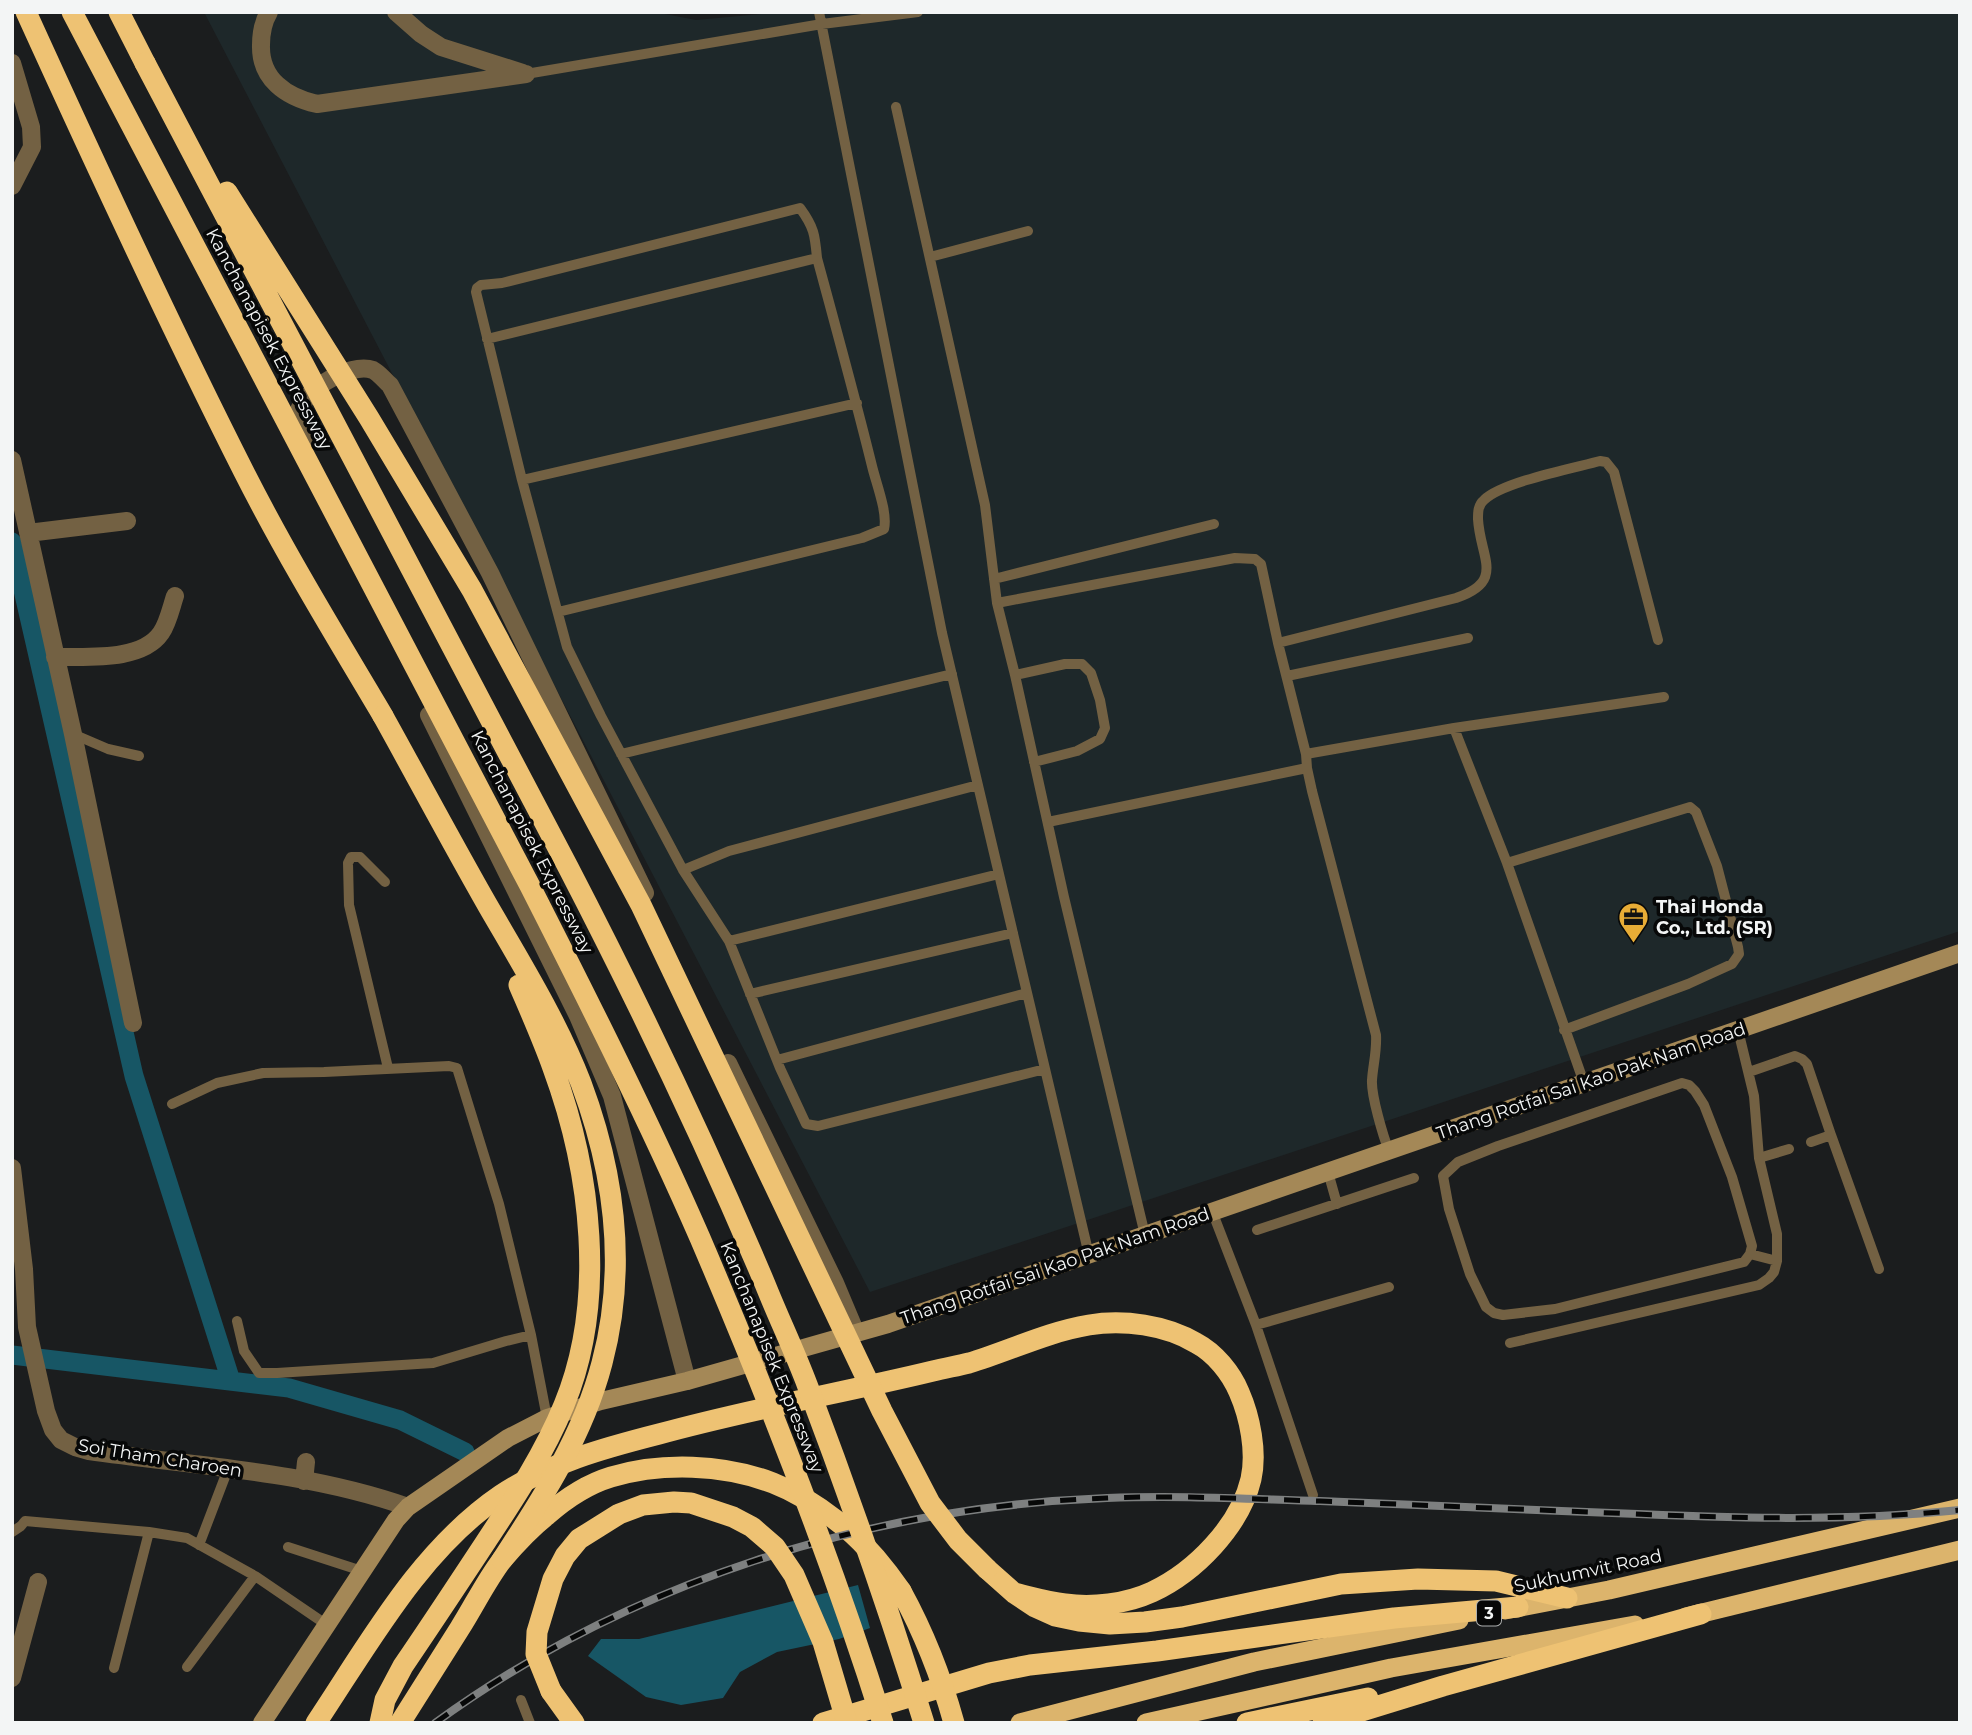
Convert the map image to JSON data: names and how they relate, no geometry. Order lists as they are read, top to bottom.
{
  "streets": {
    "highway": ["Kanchanapisek Expressway", "Sukhumvit Road", "3"],
    "main road": ["Thang Rotfai Sai Kao Pak Nam Road"],
    "street": ["Soi Tham Charoen"]
  },
  "crossings": [
    ["Thang Rotfai Sai Kao Pak Nam Road", "Soi Tham Charoen"]
  ],
  "places": {
    "office": ["Thai Honda Co., Ltd. (SR)"]
  }
}
